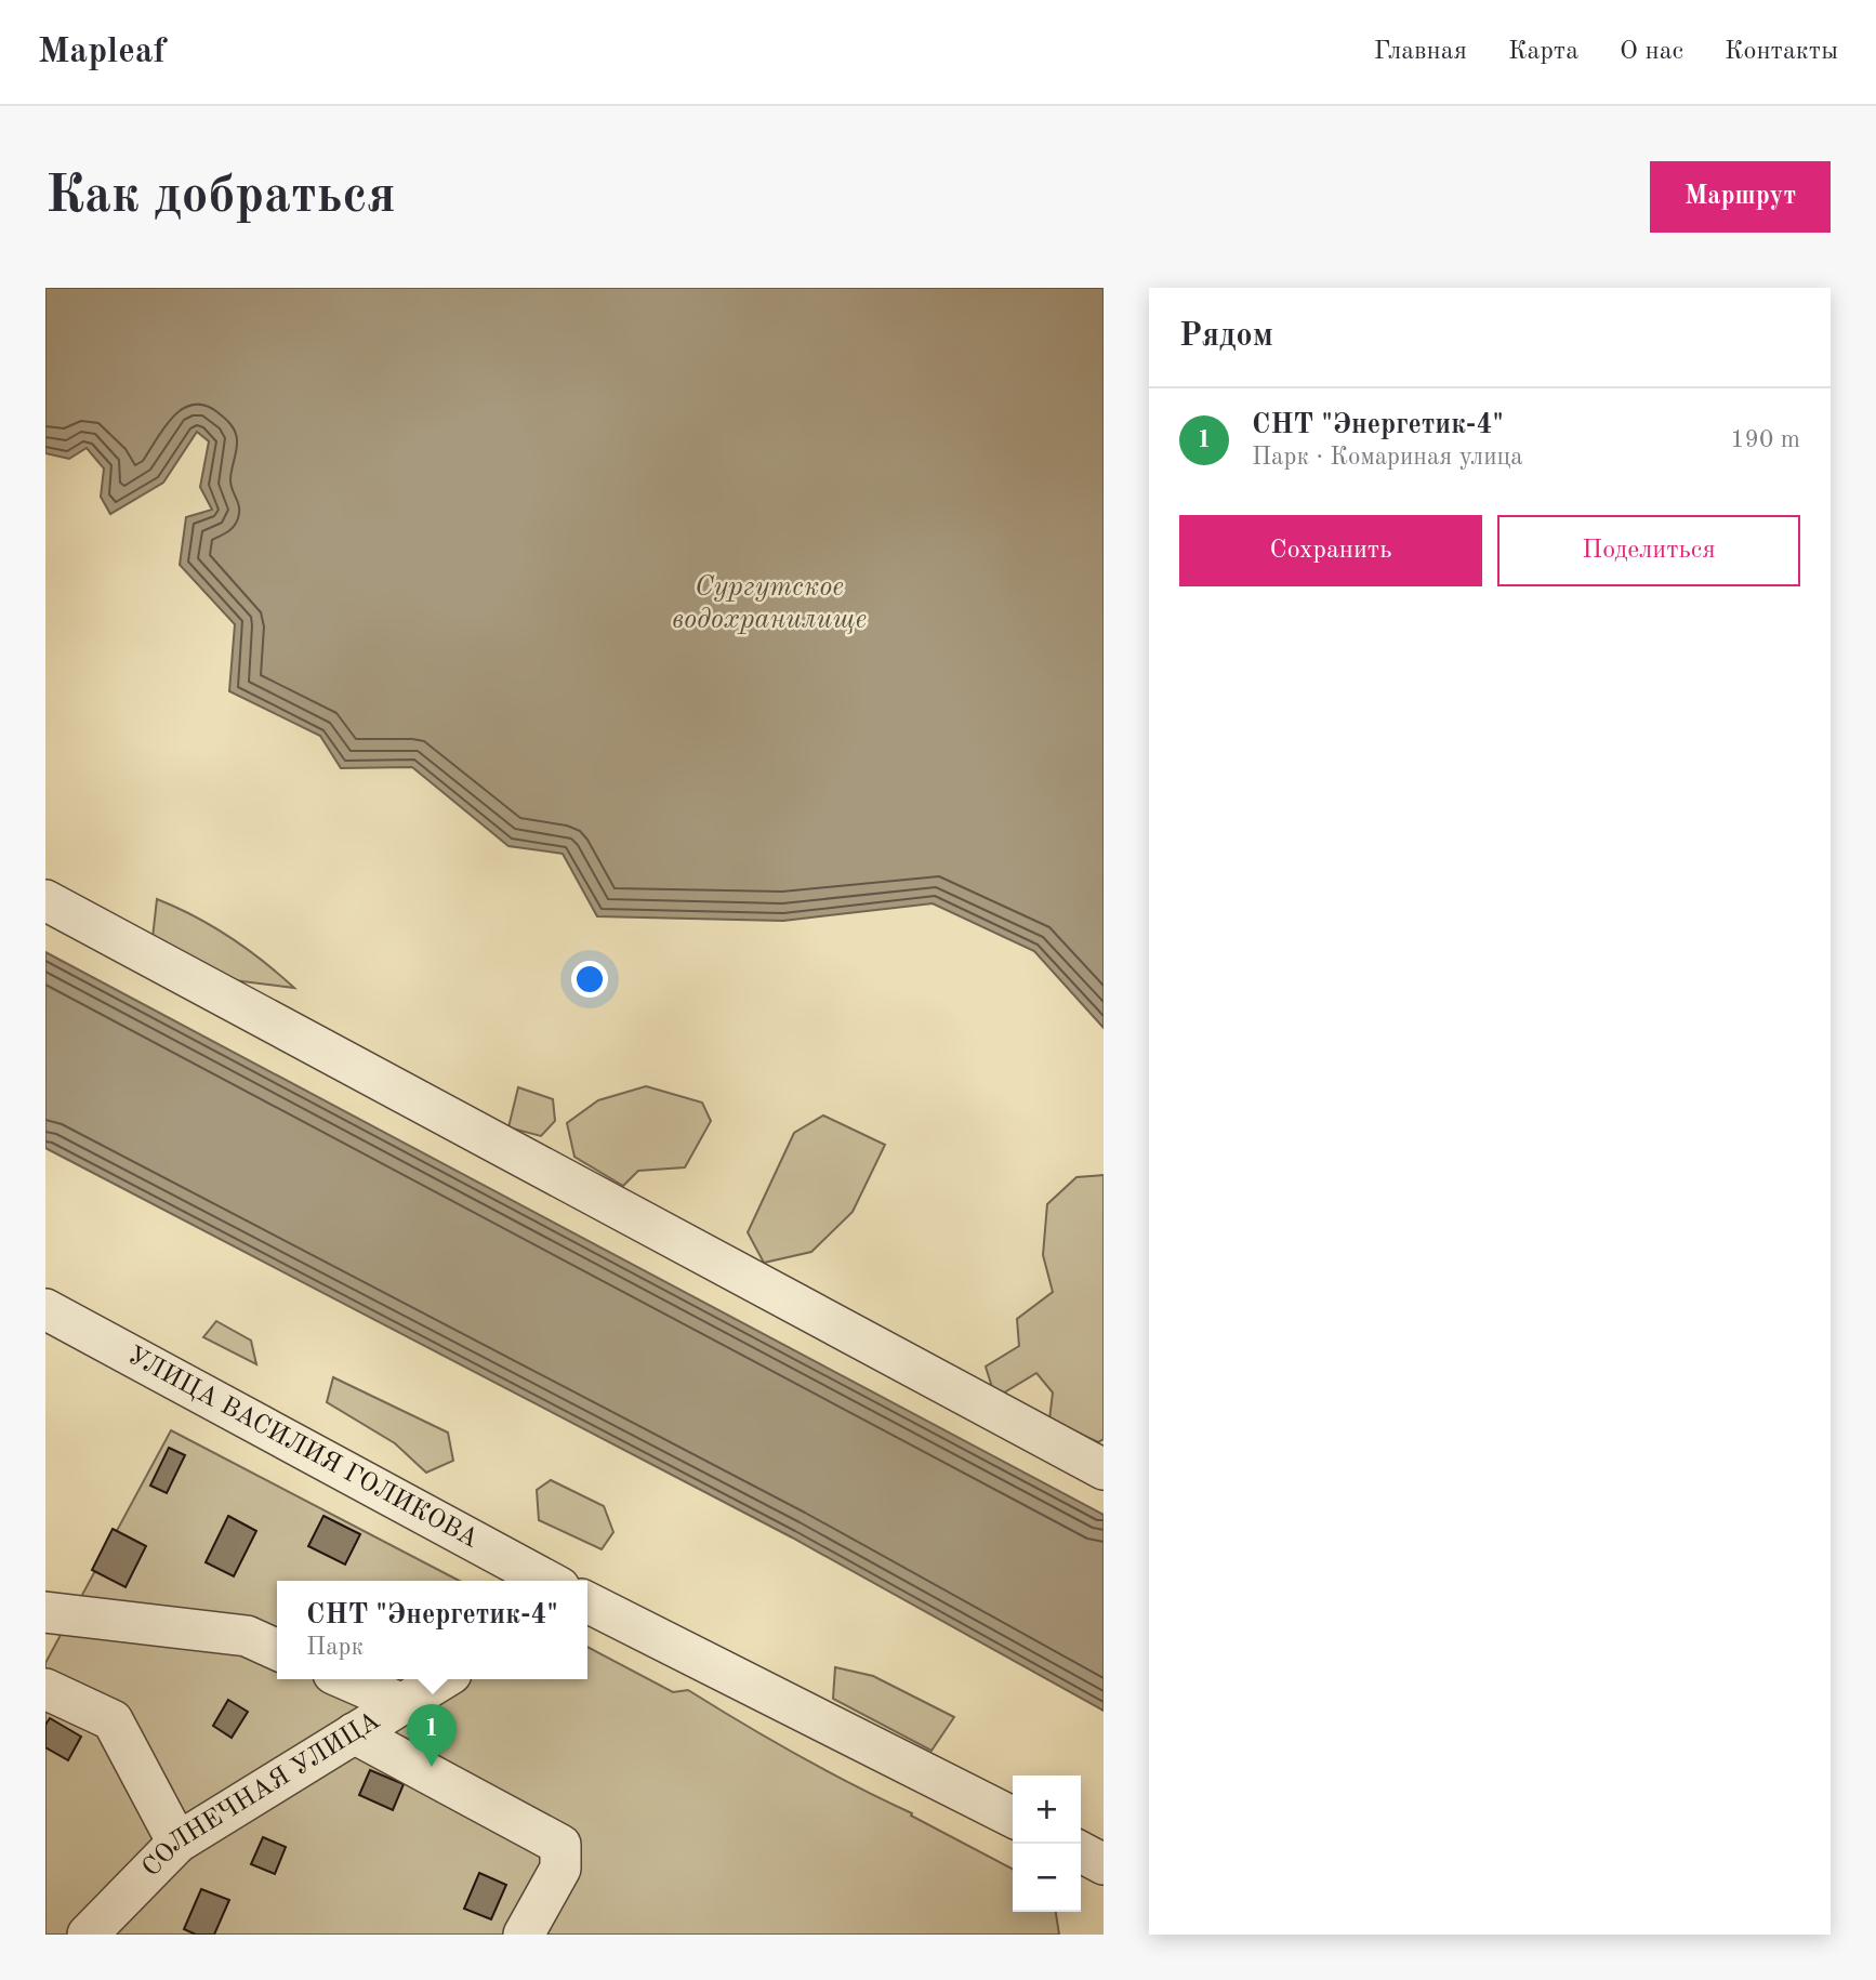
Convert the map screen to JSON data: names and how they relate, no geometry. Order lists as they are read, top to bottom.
{
  "streets": {
    "street": ["УЛИЦА ВАСИЛИЯ ГОЛИКОВА", "СОЛНЕЧНАЯ УЛИЦА"]
  },
  "water": ["Сургутское водохранилище"],
  "page": {
    "header": "Mapleaf",
    "nav": [
      "Главная",
      "Карта",
      "О нас",
      "Контакты"
    ],
    "buttons": [
      "Маршрут",
      ["Сохранить", "Поделиться"]
    ],
    "title": "Как добраться",
    "heading": "Рядом",
    "list": [
      {
        "mark": "1",
        "name": "СНТ \"Энергетик-4\"",
        "note": "Парк · Комариная улица",
        "value": "190 m"
      }
    ],
    "popup": ["СНТ \"Энергетик-4\"", "Парк"],
    "pins": "1",
    "map_buttons": ["+", "−"]
  }
}
